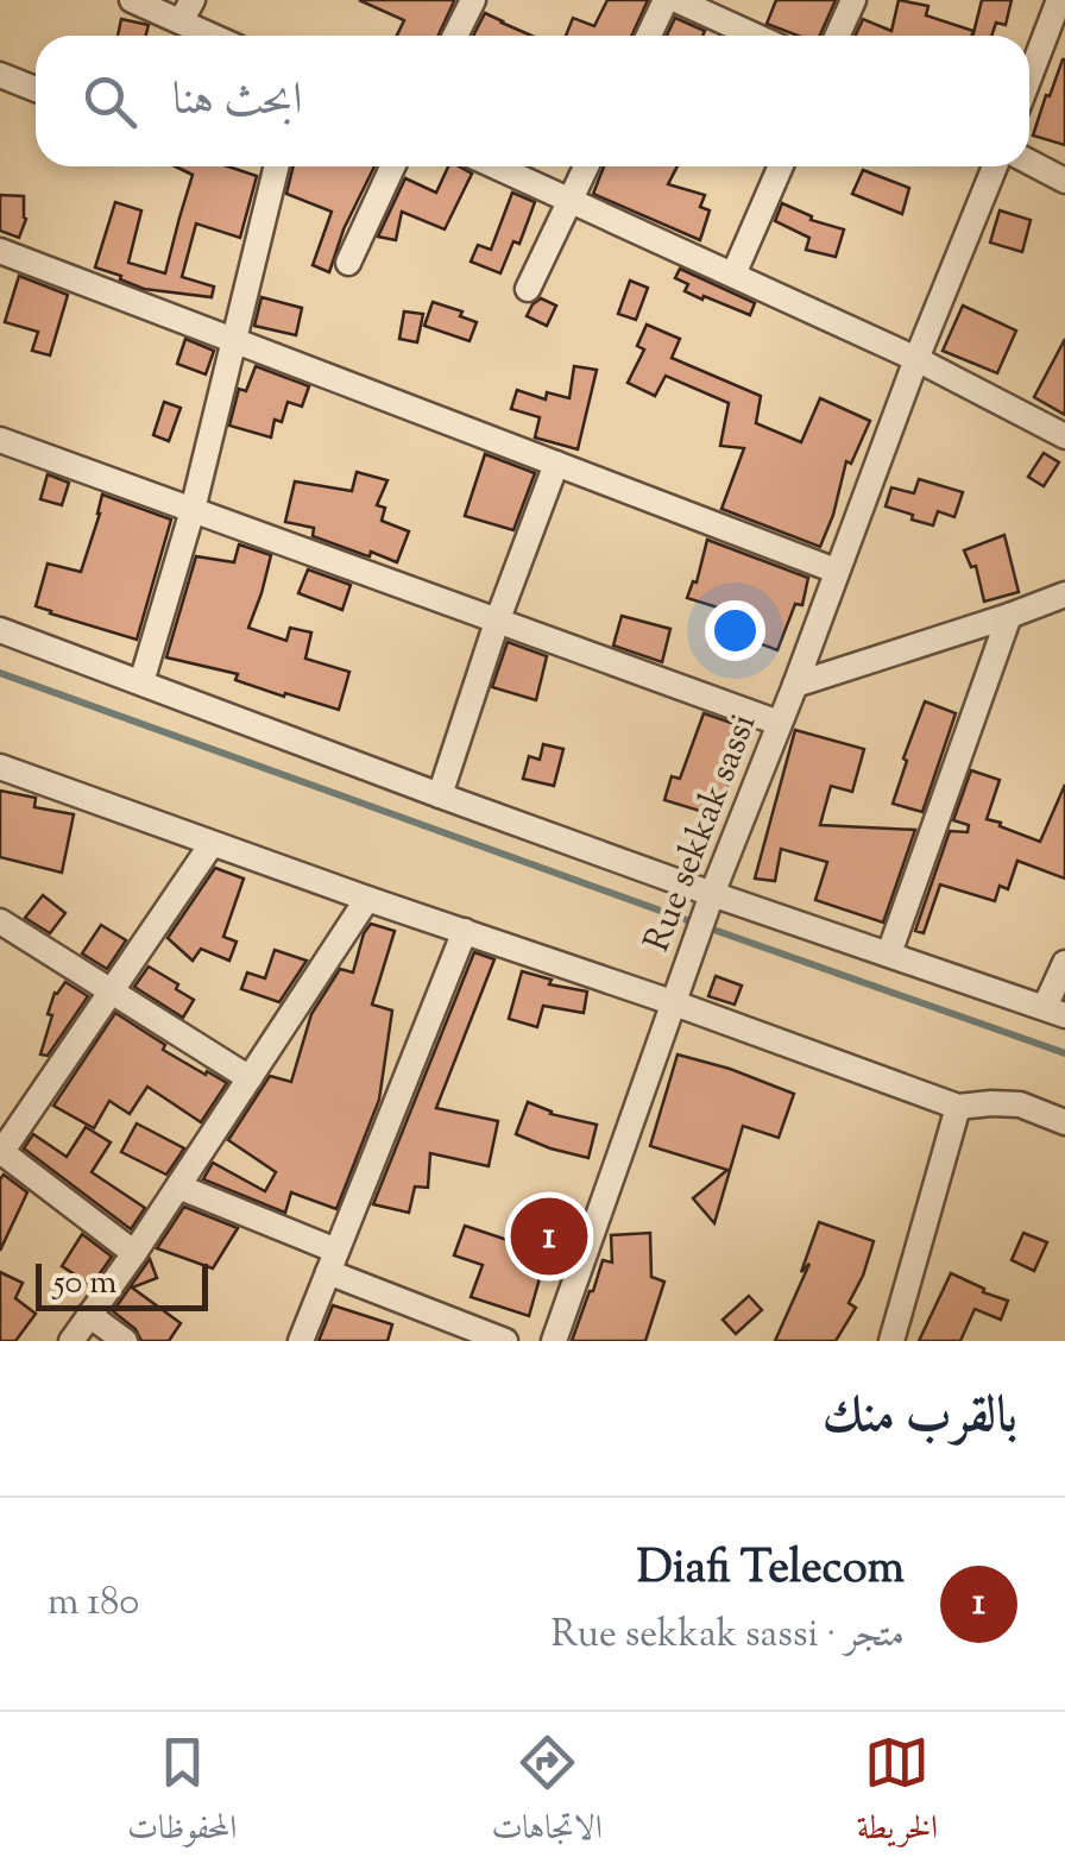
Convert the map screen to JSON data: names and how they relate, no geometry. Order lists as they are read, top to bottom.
{
  "streets": {
    "street": ["Rue sekkak sassi"]
  },
  "scale_bar": "50 m",
  "page": {
    "search": "ابحث هنا",
    "pins": "1",
    "scale": "50 m",
    "heading": "بالقرب منك",
    "list": [
      {
        "mark": "1",
        "name": "Diafi Telecom",
        "note": "متجر · Rue sekkak sassi",
        "value": "180 m"
      }
    ],
    "nav": ["الخريطة", "الاتجاهات", "المحفوظات"]
  }
}
